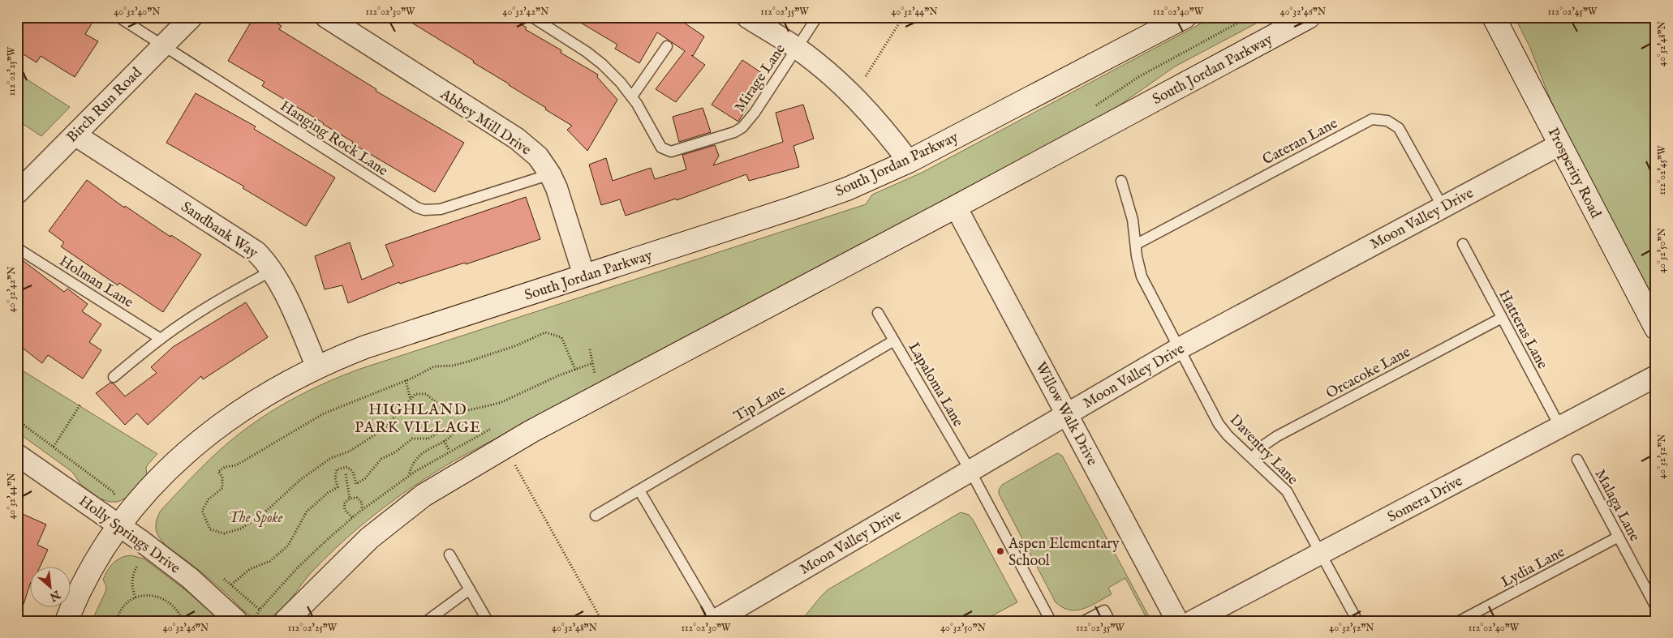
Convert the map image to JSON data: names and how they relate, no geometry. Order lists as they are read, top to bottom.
{
  "streets": {
    "street": [
      "South Jordan Parkway",
      "Birch Run Road",
      "Abbey Mill Drive",
      "Prosperity Road",
      "Moon Valley Drive",
      "Sandbank Way",
      "Willow Walk Drive",
      "Somera Drive",
      "Holly Springs Drive"
    ],
    "lane": [
      "Mirage Lane",
      "Hanging Rock Lane",
      "Cateran Lane",
      "Holman Lane",
      "Hatteras Lane",
      "Orcacoke Lane",
      "Lapaloma Lane",
      "Tip Lane",
      "Daventry Lane",
      "Malaga Lane",
      "Lydia Lane"
    ]
  },
  "crossings": [
    ["South Jordan Parkway", "Abbey Mill Drive"],
    ["South Jordan Parkway", "Sandbank Way"],
    ["South Jordan Parkway", "Willow Walk Drive"],
    ["South Jordan Parkway", "Holly Springs Drive"],
    ["Birch Run Road", "Hanging Rock Lane"],
    ["Birch Run Road", "Sandbank Way"],
    ["Abbey Mill Drive", "Hanging Rock Lane"],
    ["Cateran Lane", "Moon Valley Drive"],
    ["Cateran Lane", "Daventry Lane"],
    ["Prosperity Road", "Moon Valley Drive"],
    ["Moon Valley Drive", "Lapaloma Lane"],
    ["Moon Valley Drive", "Willow Walk Drive"],
    ["Moon Valley Drive", "Daventry Lane"],
    ["Hatteras Lane", "Orcacoke Lane"],
    ["Hatteras Lane", "Somera Drive"],
    ["Orcacoke Lane", "Daventry Lane"],
    ["Lapaloma Lane", "Tip Lane"],
    ["Daventry Lane", "Somera Drive"],
    ["Malaga Lane", "Lydia Lane"]
  ],
  "districts": ["HIGHLAND PARK VILLAGE"],
  "parks": ["The Spoke"],
  "places": ["Aspen Elementary School"],
  "north": "bottom right",
  "coordinates": [
    "40°32'40\"N",
    "112°02'30\"W",
    "40°32'42\"N",
    "112°02'35\"W",
    "40°32'44\"N",
    "112°02'40\"W",
    "40°32'46\"N",
    "112°02'45\"W",
    "40°32'48\"N",
    "112°02'25\"W",
    "40°32'50\"N",
    "40°32'52\"N"
  ]
}
